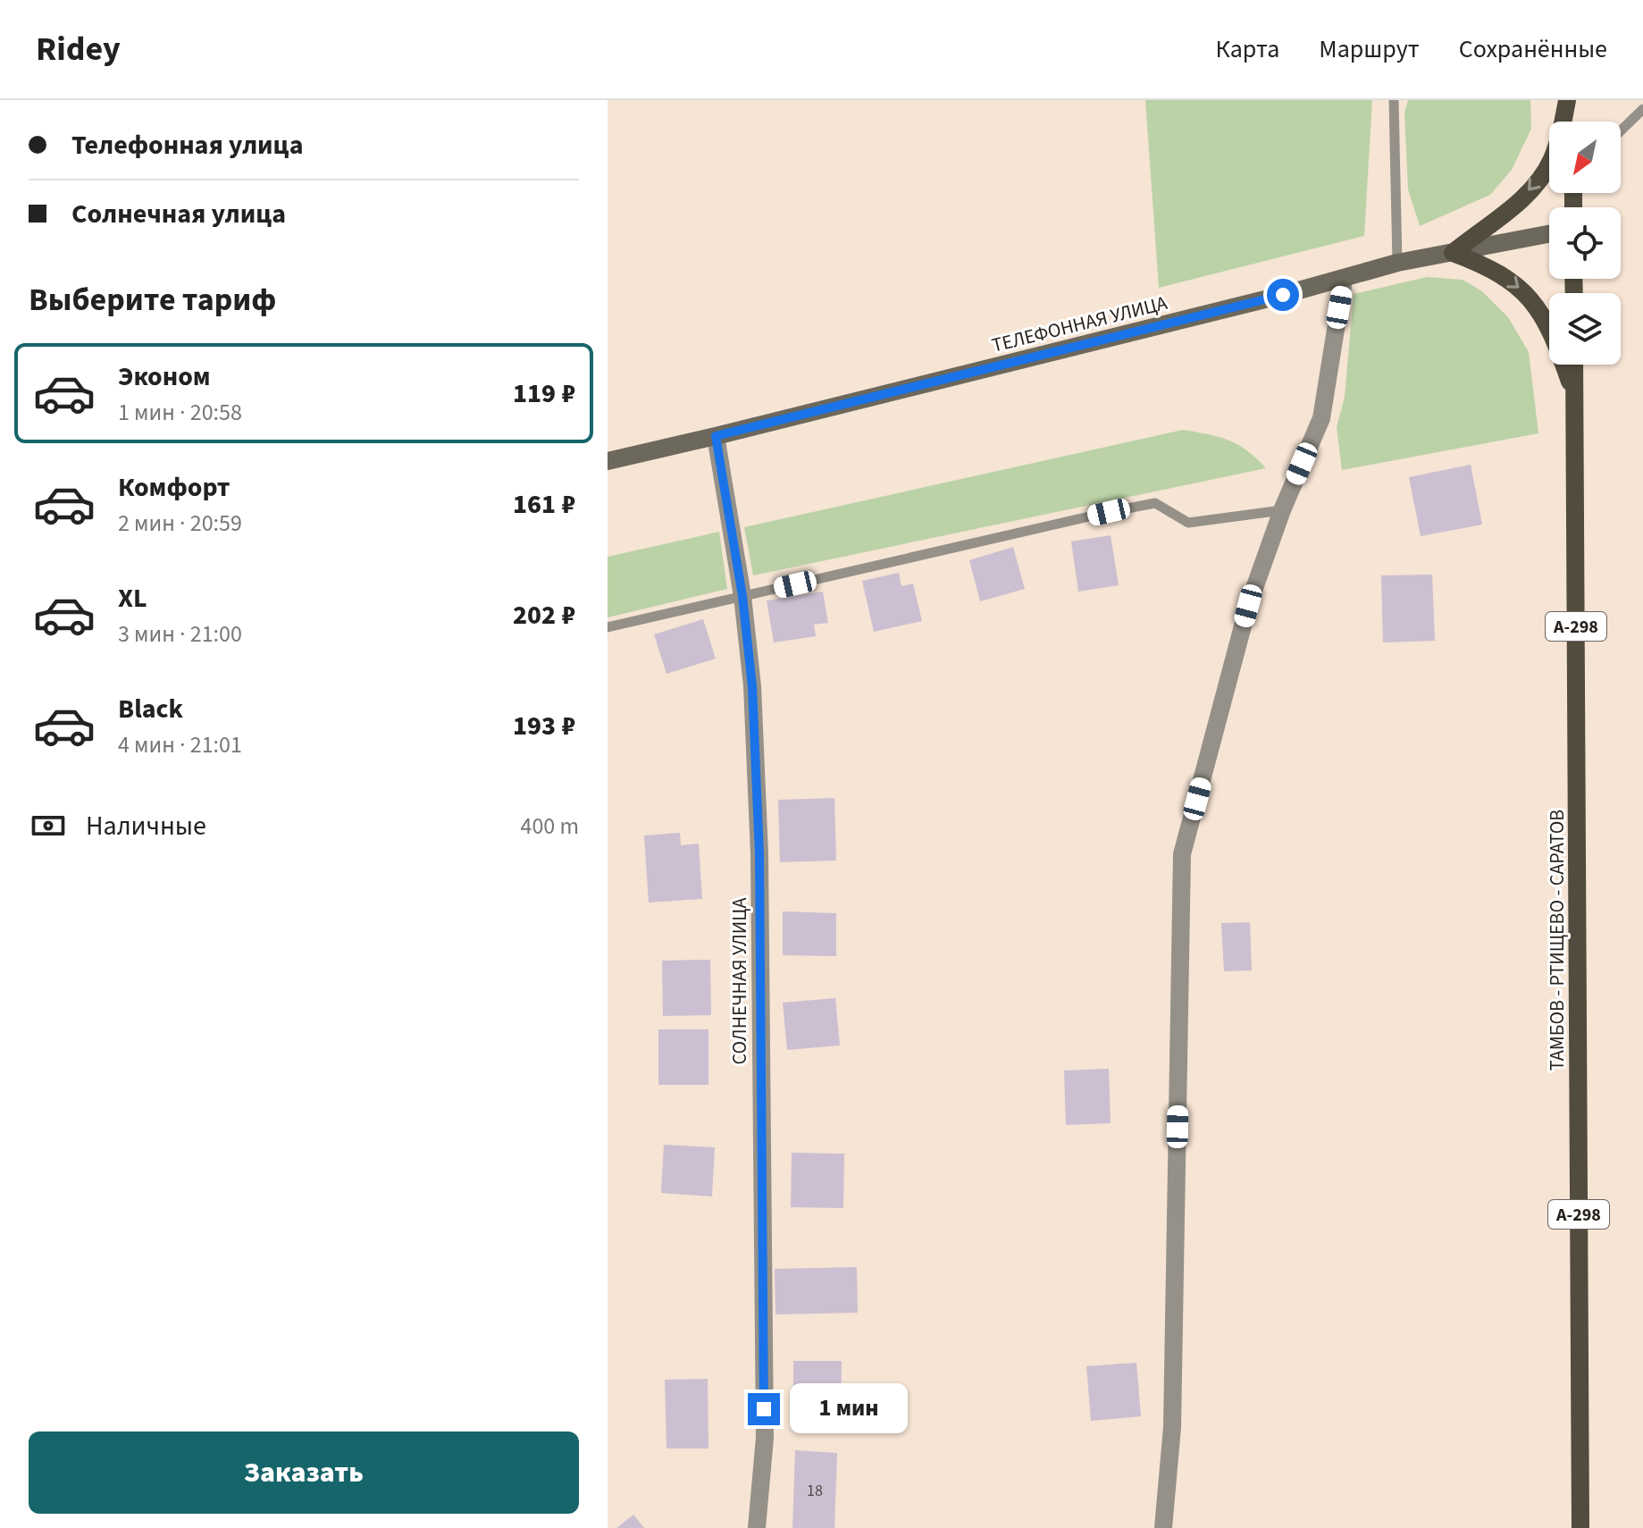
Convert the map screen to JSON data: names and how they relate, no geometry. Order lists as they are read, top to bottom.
{
  "streets": {
    "main road": ["А-298", "ТАМБОВ - РТИЩЕВО - САРАТОВ"],
    "street": ["ТЕЛЕФОННАЯ УЛИЦА", "СОЛНЕЧНАЯ УЛИЦА"]
  },
  "crossings": [
    ["ТЕЛЕФОННАЯ УЛИЦА", "СОЛНЕЧНАЯ УЛИЦА"]
  ],
  "house_numbers": ["18"],
  "north": "bottom left",
  "page": {
    "header": "Ridey",
    "nav": ["Карта", "Маршрут", "Сохранённые"],
    "banner": ["Телефонная улица", "Солнечная улица"],
    "heading": "Выберите тариф",
    "list": [
      {
        "name": "Эконом",
        "note": "1 мин · 20:58",
        "value": "119 ₽"
      },
      {
        "name": "Комфорт",
        "note": "2 мин · 20:59",
        "value": "161 ₽"
      },
      {
        "name": "XL",
        "note": "3 мин · 21:00",
        "value": "202 ₽"
      },
      {
        "name": "Black",
        "note": "4 мин · 21:01",
        "value": "193 ₽"
      }
    ],
    "pay": ["Наличные", "400 m"],
    "bubble": "1 мин",
    "buttons": "Заказать"
  }
}
